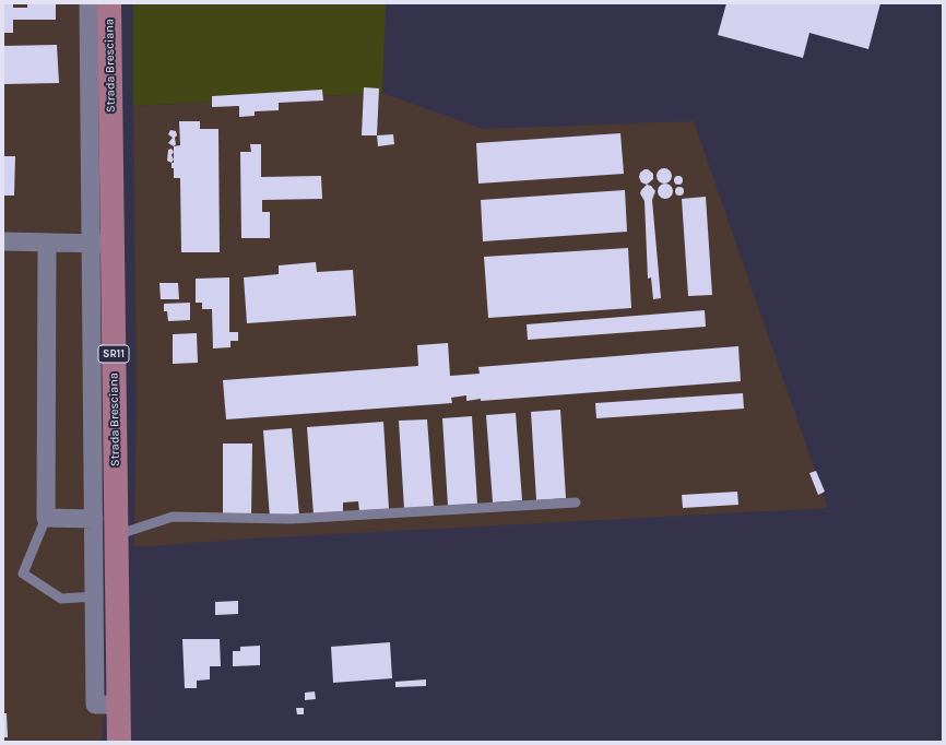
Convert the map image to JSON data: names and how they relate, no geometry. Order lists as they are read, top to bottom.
{
  "streets": {
    "main road": ["Strada Bresciana", "SR11"]
  }
}
